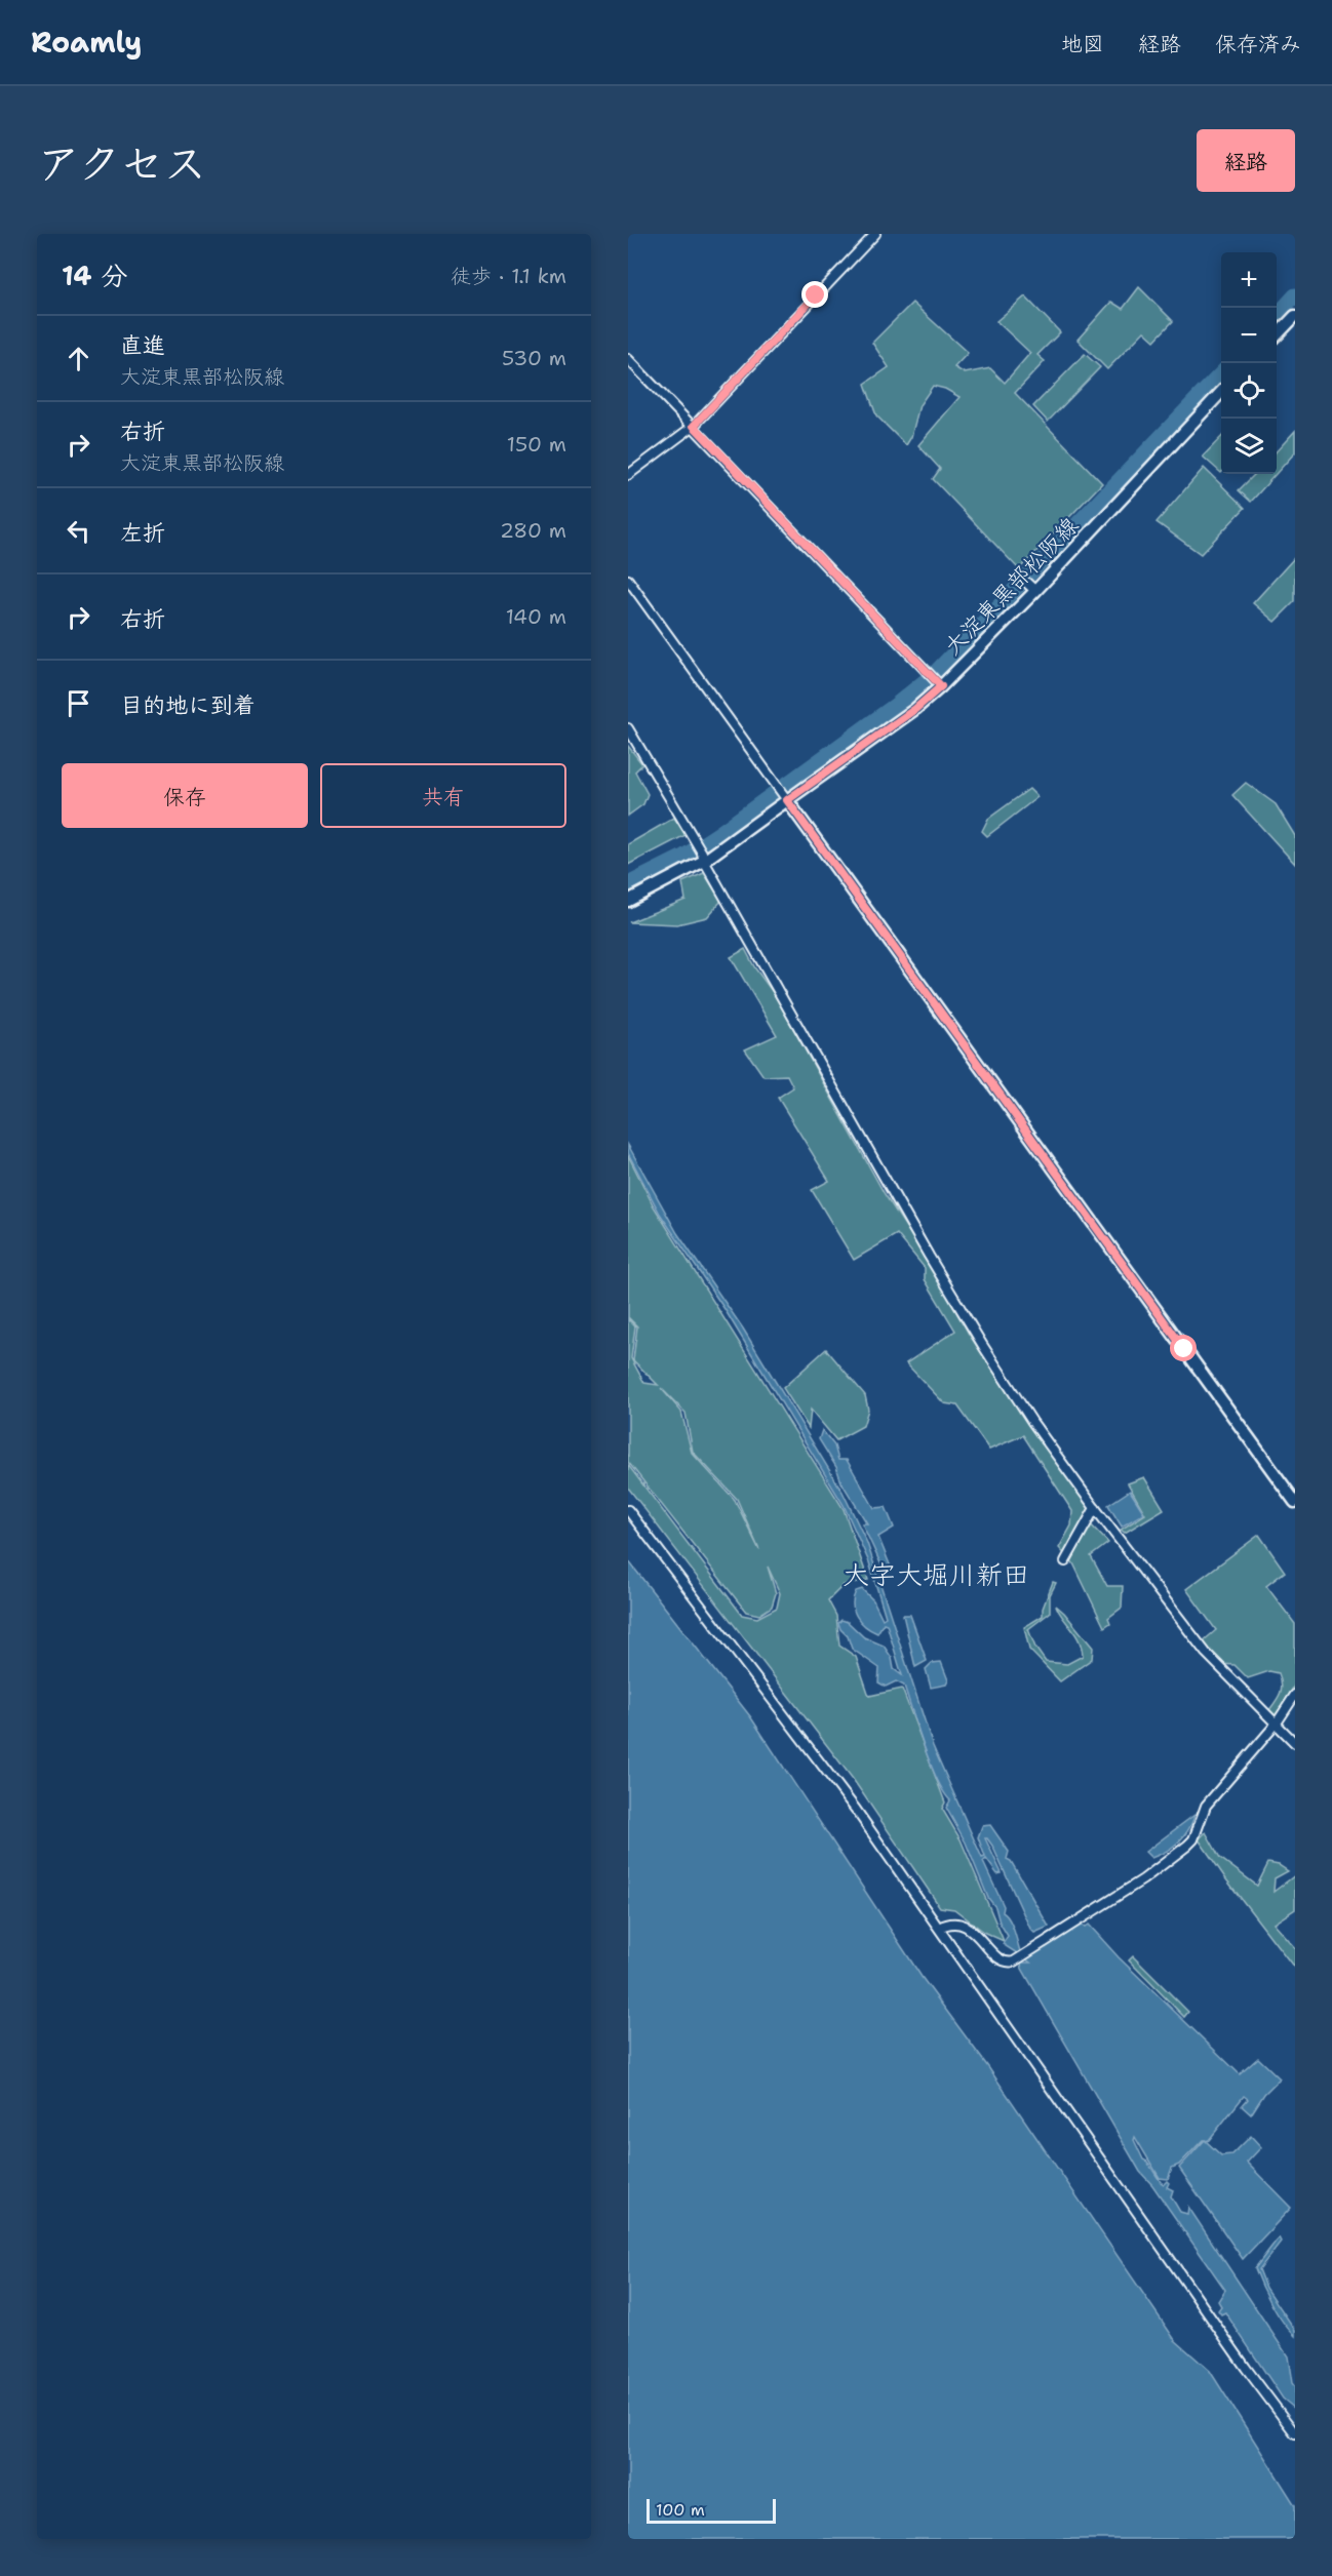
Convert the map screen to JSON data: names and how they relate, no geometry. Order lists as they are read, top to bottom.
{
  "streets": {
    "main road": ["大淀東黒部松阪線"]
  },
  "districts": ["大字大堀川新田"],
  "scale_bar": "100 m",
  "page": {
    "header": "Roamly",
    "nav": ["地図", "経路", "保存済み"],
    "title": "アクセス",
    "buttons": [
      "経路",
      ["保存", "共有"]
    ],
    "heading": ["14 分", "徒歩 · 1.1 km"],
    "map_buttons": ["+", "−"],
    "list": [
      ["直進", "大淀東黒部松阪線", "530 m"],
      ["右折", "大淀東黒部松阪線", "150 m"],
      ["左折", "280 m"],
      ["右折", "140 m"],
      "目的地に到着"
    ],
    "scale": "100 m"
  }
}
